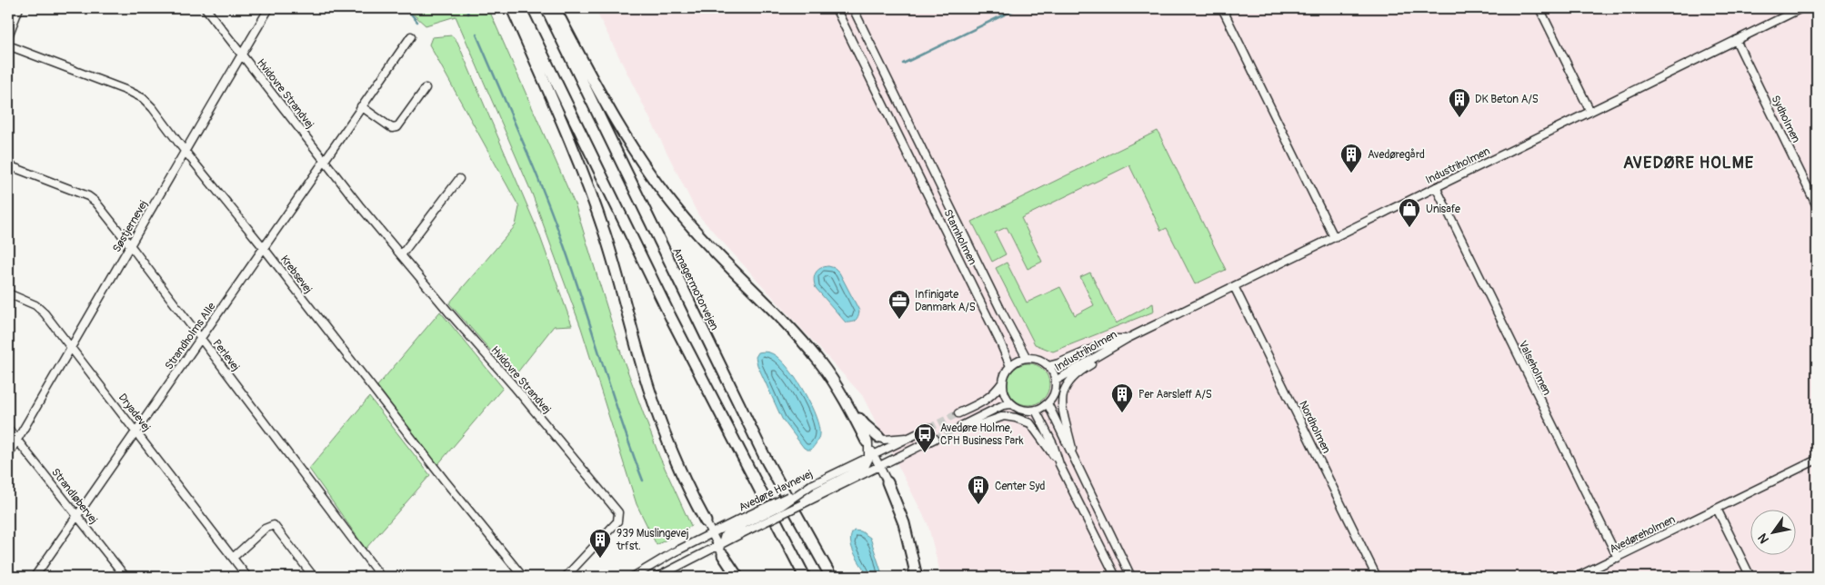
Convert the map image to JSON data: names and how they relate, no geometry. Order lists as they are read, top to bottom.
{
  "streets": {
    "highway": ["Amagermotorvejen"],
    "street": [
      "Hvidovre Strandvej",
      "Sydholmen",
      "Industriholmen",
      "Søstjernevej",
      "Stamholmen",
      "Krebsevej",
      "Strandholms Alle",
      "Perlevej",
      "Valseholmen",
      "Dryadevej",
      "Nordholmen",
      "Avedøre Havnevej",
      "Strandløbervej",
      "Avedøreholmen"
    ]
  },
  "crossings": [
    ["Hvidovre Strandvej", "Søstjernevej"],
    ["Hvidovre Strandvej", "Strandholms Alle"],
    ["Sydholmen", "Industriholmen"],
    ["Industriholmen", "Stamholmen"],
    ["Industriholmen", "Valseholmen"],
    ["Industriholmen", "Nordholmen"],
    ["Søstjernevej", "Krebsevej"],
    ["Søstjernevej", "Perlevej"],
    ["Søstjernevej", "Dryadevej"],
    ["Søstjernevej", "Strandløbervej"],
    ["Krebsevej", "Strandholms Alle"],
    ["Strandholms Alle", "Perlevej"],
    ["Strandholms Alle", "Dryadevej"],
    ["Strandholms Alle", "Strandløbervej"],
    ["Valseholmen", "Avedøreholmen"]
  ],
  "districts": ["AVEDØRE HOLME"],
  "places": {
    "building": [
      "DK Beton A/S",
      "Avedøregård",
      "Per Aarsleff A/S",
      "Center Syd",
      "939 Muslingevej trfst."
    ],
    "shop": ["Unisafe"],
    "office": ["Infinigate Danmark A/S"],
    "bus stop": ["Avedøre Holme, CPH Business Park"]
  },
  "north": "bottom left"
}
